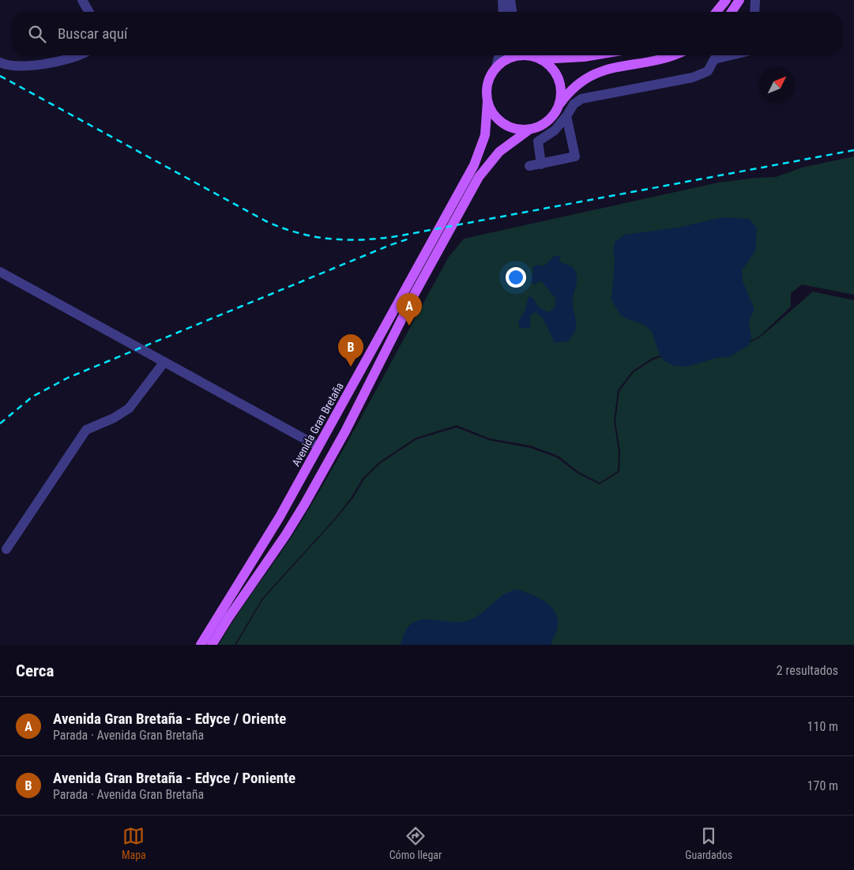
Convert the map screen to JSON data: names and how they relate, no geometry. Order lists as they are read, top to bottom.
{
  "streets": {
    "main road": ["Avenida Gran Bretaña"]
  },
  "north": "top right",
  "page": {
    "search": "Buscar aquí",
    "pins": ["A", "B"],
    "heading": ["Cerca", "2 resultados"],
    "list": [
      {
        "mark": "A",
        "name": "Avenida Gran Bretaña - Edyce / Oriente",
        "note": "Parada · Avenida Gran Bretaña",
        "value": "110 m"
      },
      {
        "mark": "B",
        "name": "Avenida Gran Bretaña - Edyce / Poniente",
        "note": "Parada · Avenida Gran Bretaña",
        "value": "170 m"
      }
    ],
    "nav": ["Mapa", "Cómo llegar", "Guardados"]
  }
}
